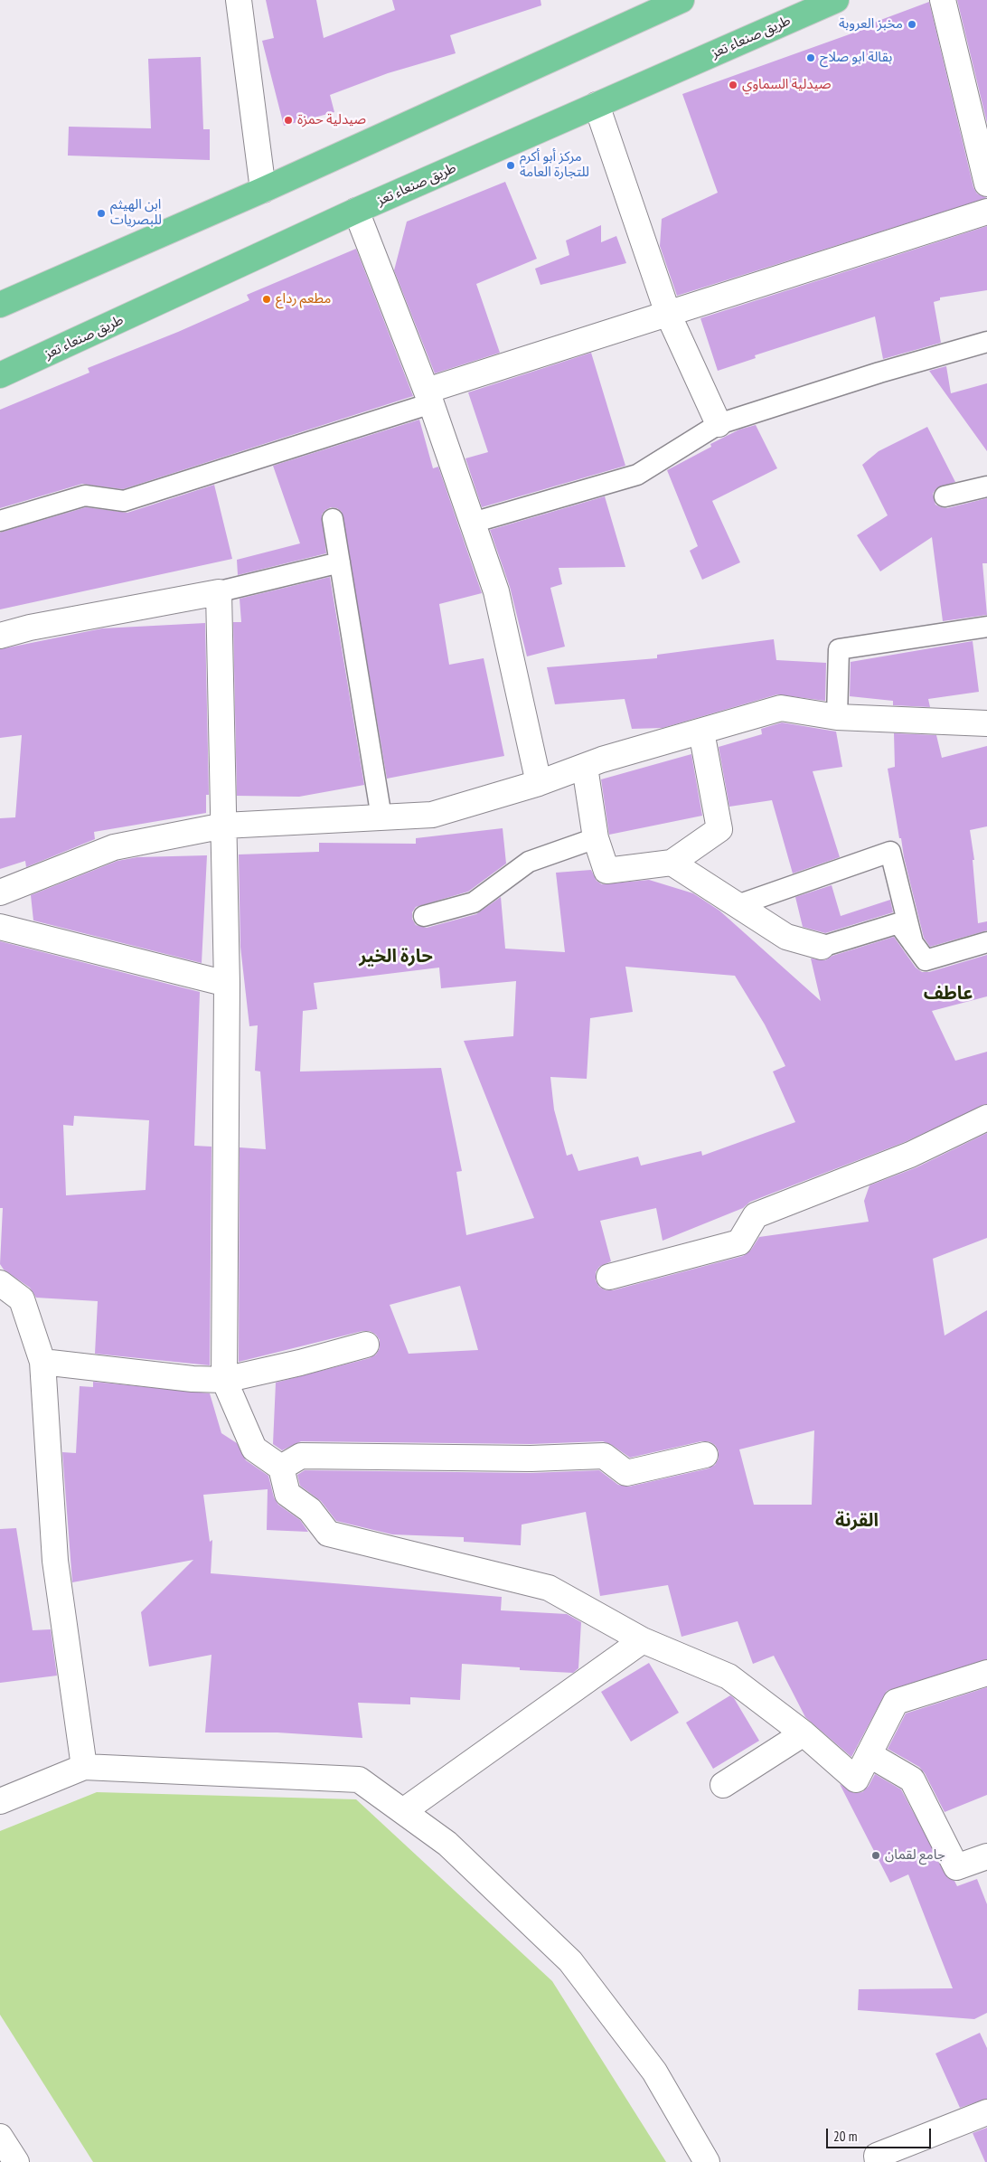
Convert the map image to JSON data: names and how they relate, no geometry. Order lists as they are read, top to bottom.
{
  "streets": {
    "highway": ["طريق صنعاء تعز"]
  },
  "districts": ["حارة الخير", "عاطف", "القرنة"],
  "places": [
    "مخبز العروبة",
    "بقالة ابو صلاح",
    "صيدلية السماوي",
    "صيدلية حمزة",
    "مركز أبو أكرم للتجارة العامة",
    "ابن الهيثم للبصريات",
    "مطعم رداع",
    "جامع لقمان"
  ],
  "scale_bar": "20 m"
}
